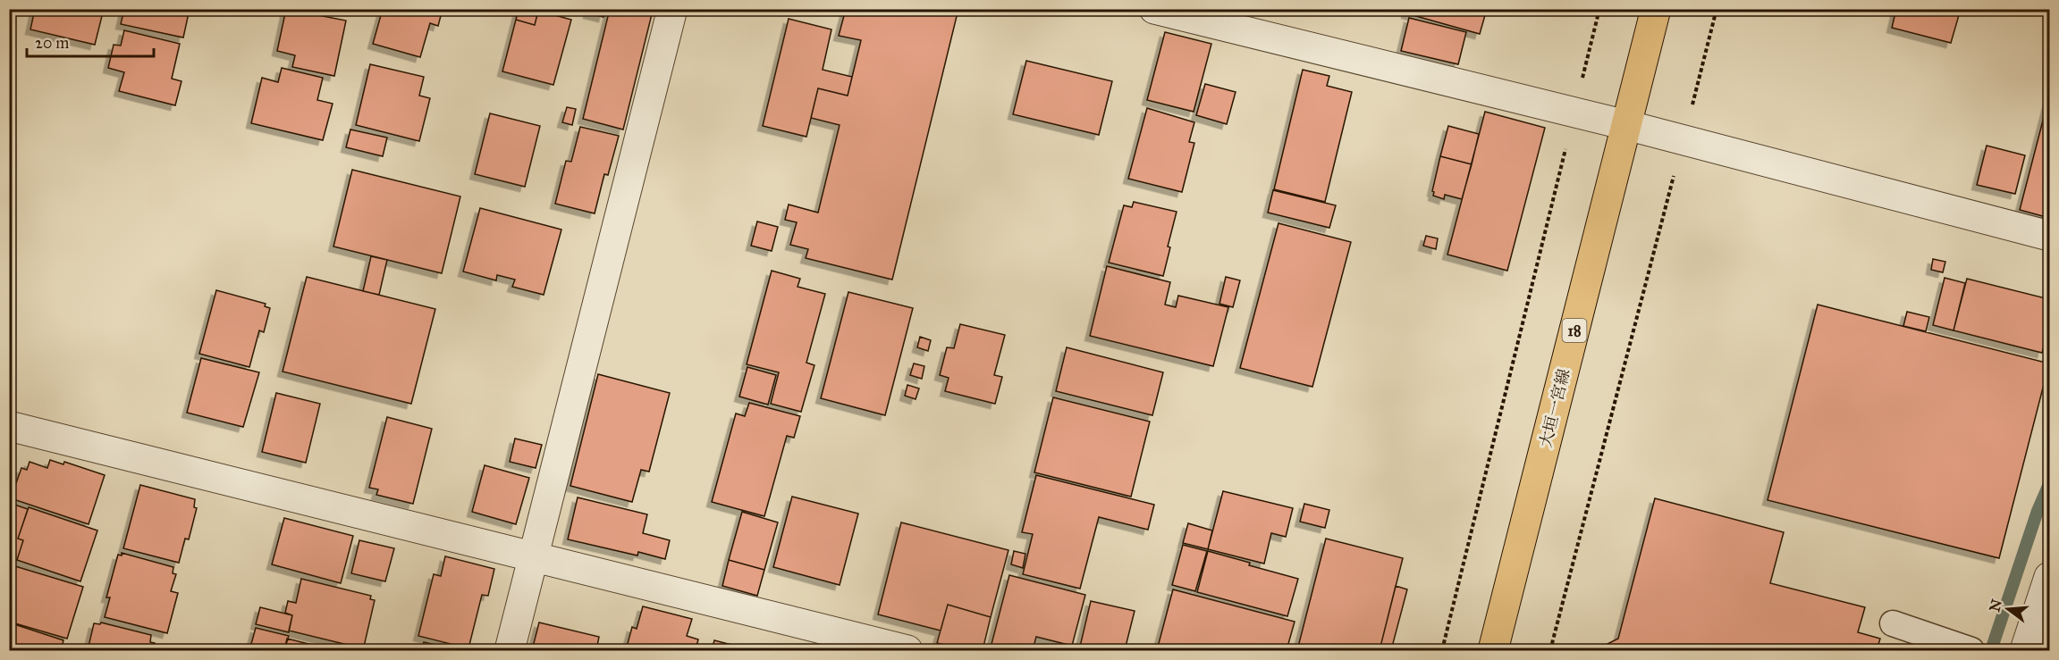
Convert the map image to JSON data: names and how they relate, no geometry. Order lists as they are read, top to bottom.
{
  "streets": {
    "main road": ["18", "大垣一宮線"]
  },
  "scale_bar": "20 m",
  "north": "left"
}
